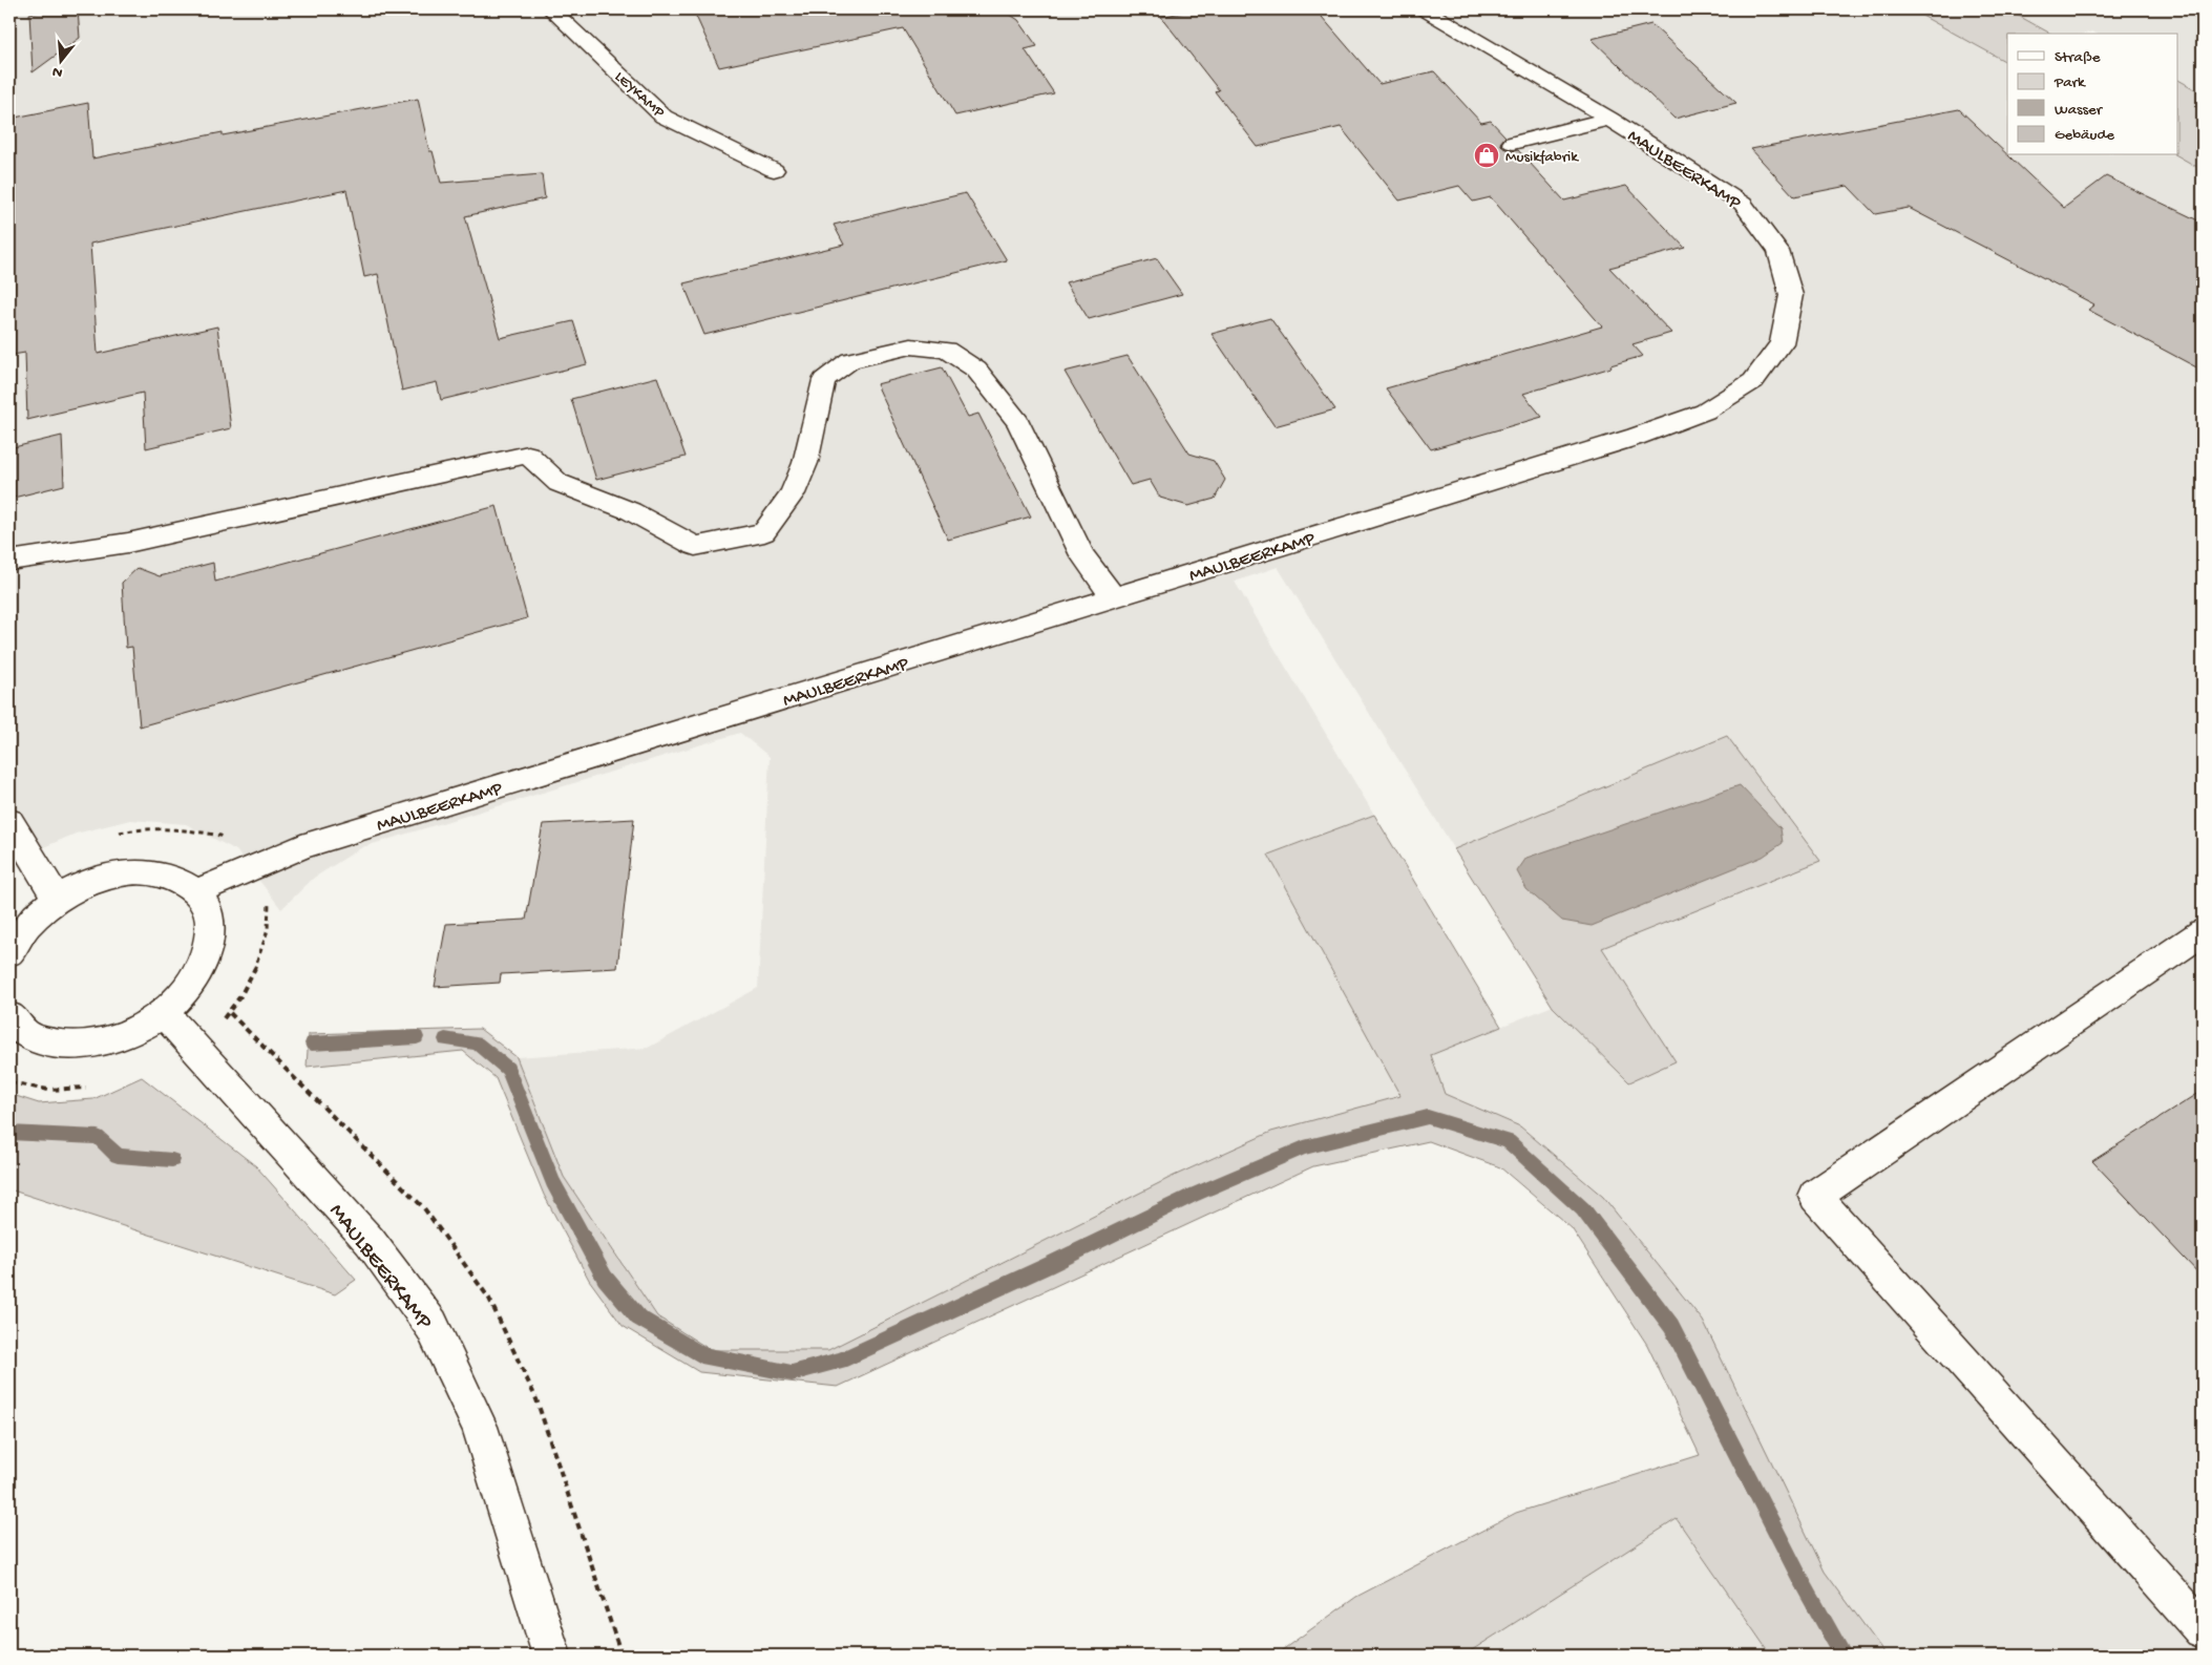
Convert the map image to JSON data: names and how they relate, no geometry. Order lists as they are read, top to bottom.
{
  "streets": {
    "street": ["LEYKAMP", "MAULBEERKAMP"]
  },
  "places": {
    "shop": ["Musikfabrik"]
  },
  "legend": [
    "Straße",
    "Park",
    "Wasser",
    "Gebäude"
  ],
  "north": "bottom"
}
